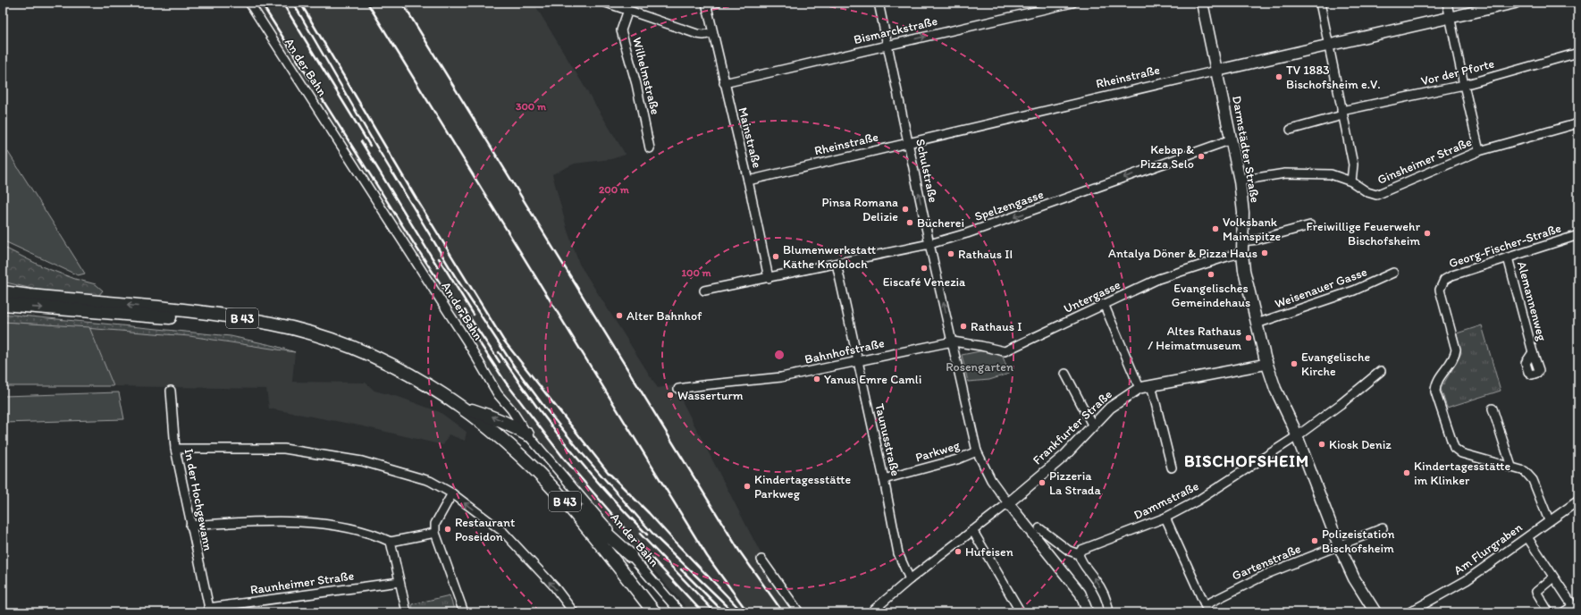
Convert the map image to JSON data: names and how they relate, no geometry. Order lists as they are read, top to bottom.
{
  "streets": {
    "highway": ["B 43"],
    "main road": ["Rheinstraße", "Darmstädter Straße"],
    "street": [
      "Bismarckstraße",
      "An der Bahn",
      "Vor der Pforte",
      "Wilhelmstraße",
      "Mainstraße",
      "Ginsheimer Straße",
      "Schulstraße",
      "Spelzengasse",
      "Georg-Fischer-Straße",
      "Weisenauer Gasse",
      "Untergasse",
      "Alemannenweg",
      "Bahnhofstraße",
      "Frankfurter Straße",
      "Taunusstraße",
      "Parkweg",
      "In der Hochgewann",
      "Dammstraße",
      "Am Flurgraben",
      "Gartenstraße",
      "Raunheimer Straße"
    ]
  },
  "crossings": [
    ["Bismarckstraße", "Mainstraße"],
    ["Bismarckstraße", "Schulstraße"],
    ["Rheinstraße", "Mainstraße"],
    ["Rheinstraße", "Darmstädter Straße"],
    ["Rheinstraße", "Schulstraße"],
    ["Mainstraße", "Spelzengasse"],
    ["Darmstädter Straße", "Ginsheimer Straße"],
    ["Darmstädter Straße", "Spelzengasse"],
    ["Darmstädter Straße", "Weisenauer Gasse"],
    ["Darmstädter Straße", "Untergasse"],
    ["Darmstädter Straße", "Frankfurter Straße"],
    ["Darmstädter Straße", "Dammstraße"],
    ["Darmstädter Straße", "Gartenstraße"],
    ["Schulstraße", "Spelzengasse"],
    ["Schulstraße", "Untergasse"],
    ["Schulstraße", "Bahnhofstraße"],
    ["Schulstraße", "Frankfurter Straße"],
    ["Schulstraße", "Parkweg"],
    ["Spelzengasse", "Taunusstraße"],
    ["Georg-Fischer-Straße", "Alemannenweg"],
    ["Georg-Fischer-Straße", "Am Flurgraben"],
    ["Untergasse", "Bahnhofstraße"],
    ["Bahnhofstraße", "Taunusstraße"],
    ["Frankfurter Straße", "Taunusstraße"],
    ["Taunusstraße", "Parkweg"],
    ["In der Hochgewann", "Raunheimer Straße"]
  ],
  "one_way": ["Bismarckstraße", "Schulstraße", "Spelzengasse"],
  "districts": ["BISCHOFSHEIM"],
  "parks": ["Rosengarten"],
  "places": [
    "TV 1883 Bischofsheim e.V.",
    "Kebap & Pizza Selo",
    "Pinsa Romana Delizie",
    "Bücherei",
    "Volksbank Mainspitze",
    "Freiwillige Feuerwehr Bischofsheim",
    "Antalya Döner & Pizza Haus",
    "Rathaus II",
    "Blumenwerkstatt Käthe Knobloch",
    "Eiscafé Venezia",
    "Evangelisches Gemeindehaus",
    "Alter Bahnhof",
    "Rathaus I",
    "Altes Rathaus / Heimatmuseum",
    "Evangelische Kirche",
    "Yanus Emre Camli",
    "Wasserturm",
    "Kiosk Deniz",
    "Kindertagesstätte im Klinker",
    "Pizzeria La Strada",
    "Kindertagesstätte Parkweg",
    "Restaurant Poseidon",
    "Polizeistation Bischofsheim",
    "Hufeisen"
  ],
  "rings": ["300 m", "200 m", "100 m"]
}
